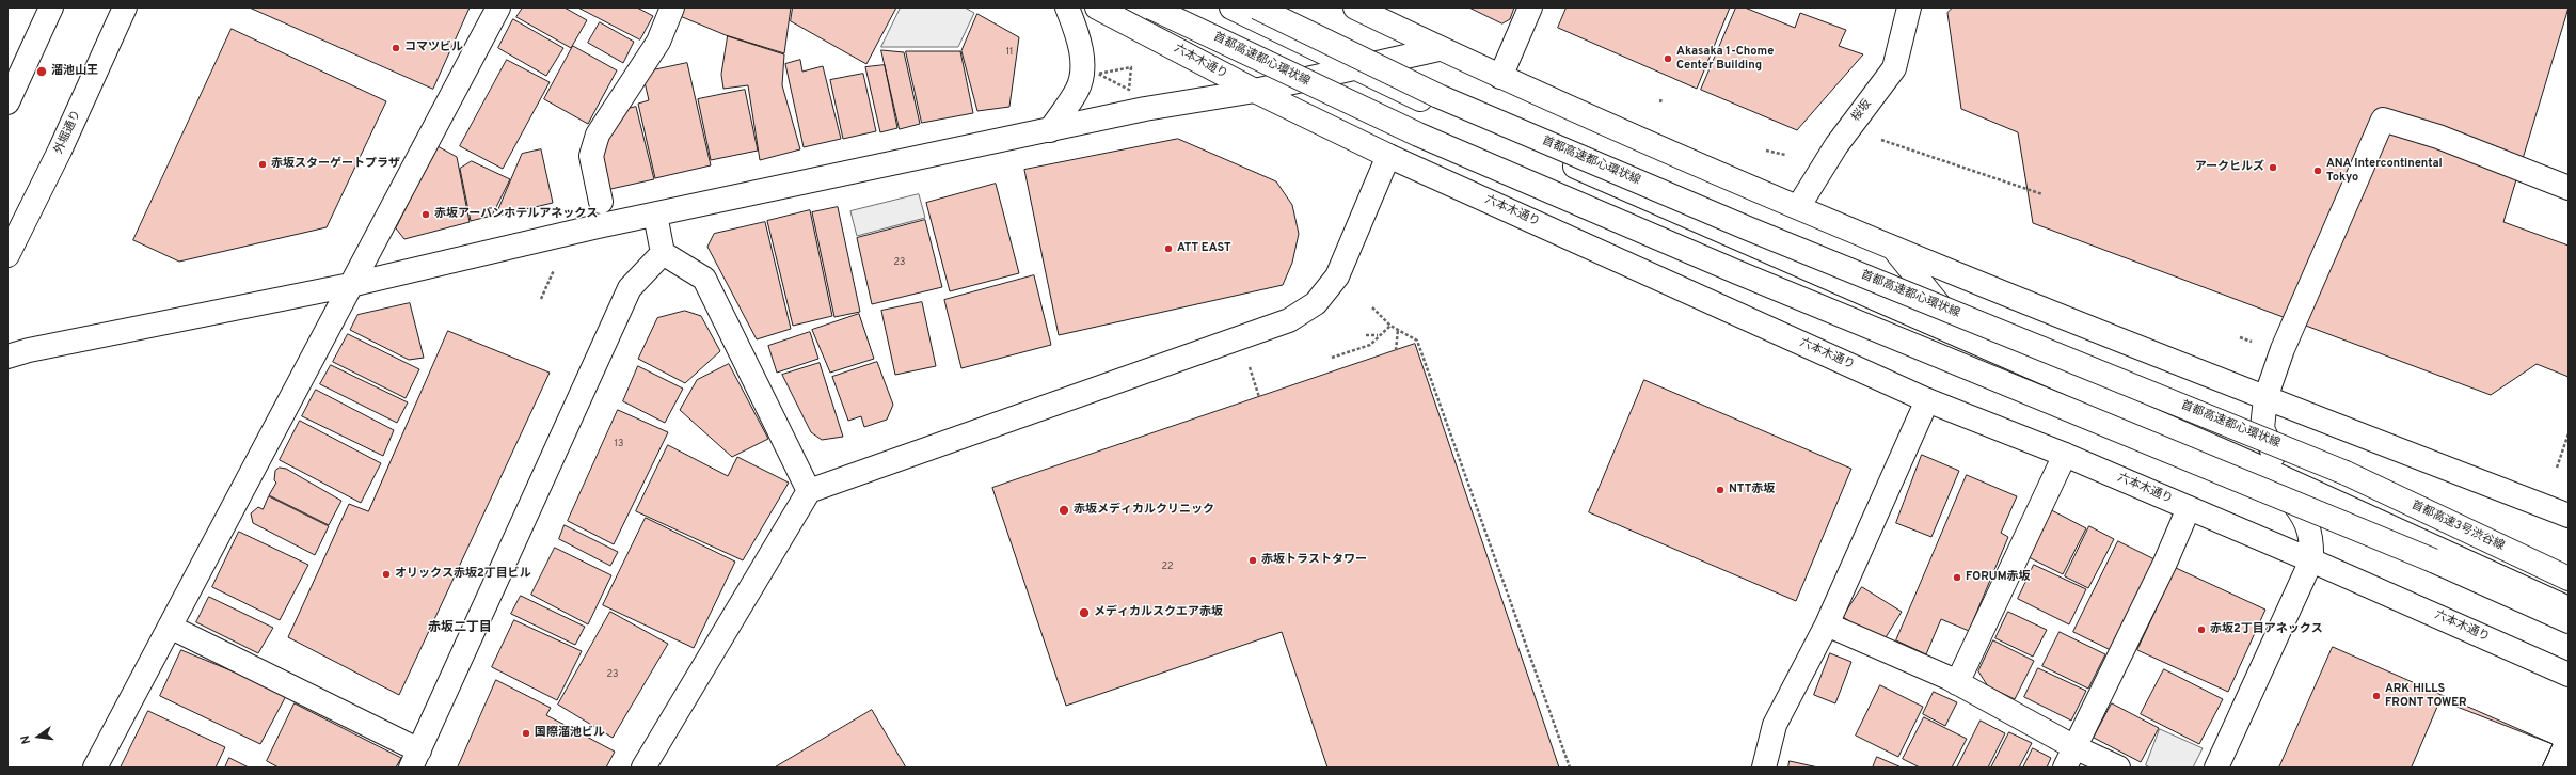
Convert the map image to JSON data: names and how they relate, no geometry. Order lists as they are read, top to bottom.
{
  "streets": {
    "main road": [
      "首都高速都心環状線",
      "六本木通り",
      "桜坂",
      "外堀通り",
      "首都高速3号渋谷線"
    ]
  },
  "crossings": [
    ["首都高速都心環状線", "首都高速3号渋谷線"]
  ],
  "districts": ["赤坂二丁目"],
  "places": [
    "コマツビル",
    "Akasaka 1-Chome Center Building",
    "溜池山王",
    "赤坂スターゲートプラザ",
    "アークヒルズ",
    "ANA Intercontinental Tokyo",
    "赤坂アーバンホテルアネックス",
    "ATT EAST",
    "NTT赤坂",
    "赤坂メディカルクリニック",
    "赤坂トラストタワー",
    "オリックス赤坂2丁目ビル",
    "FORUM赤坂",
    "メディカルスクエア赤坂",
    "赤坂2丁目アネックス",
    "ARK HILLS FRONT TOWER",
    "国際溜池ビル"
  ],
  "house_numbers": [
    "11",
    "23",
    "13",
    "22",
    "23"
  ],
  "north": "left"
}
